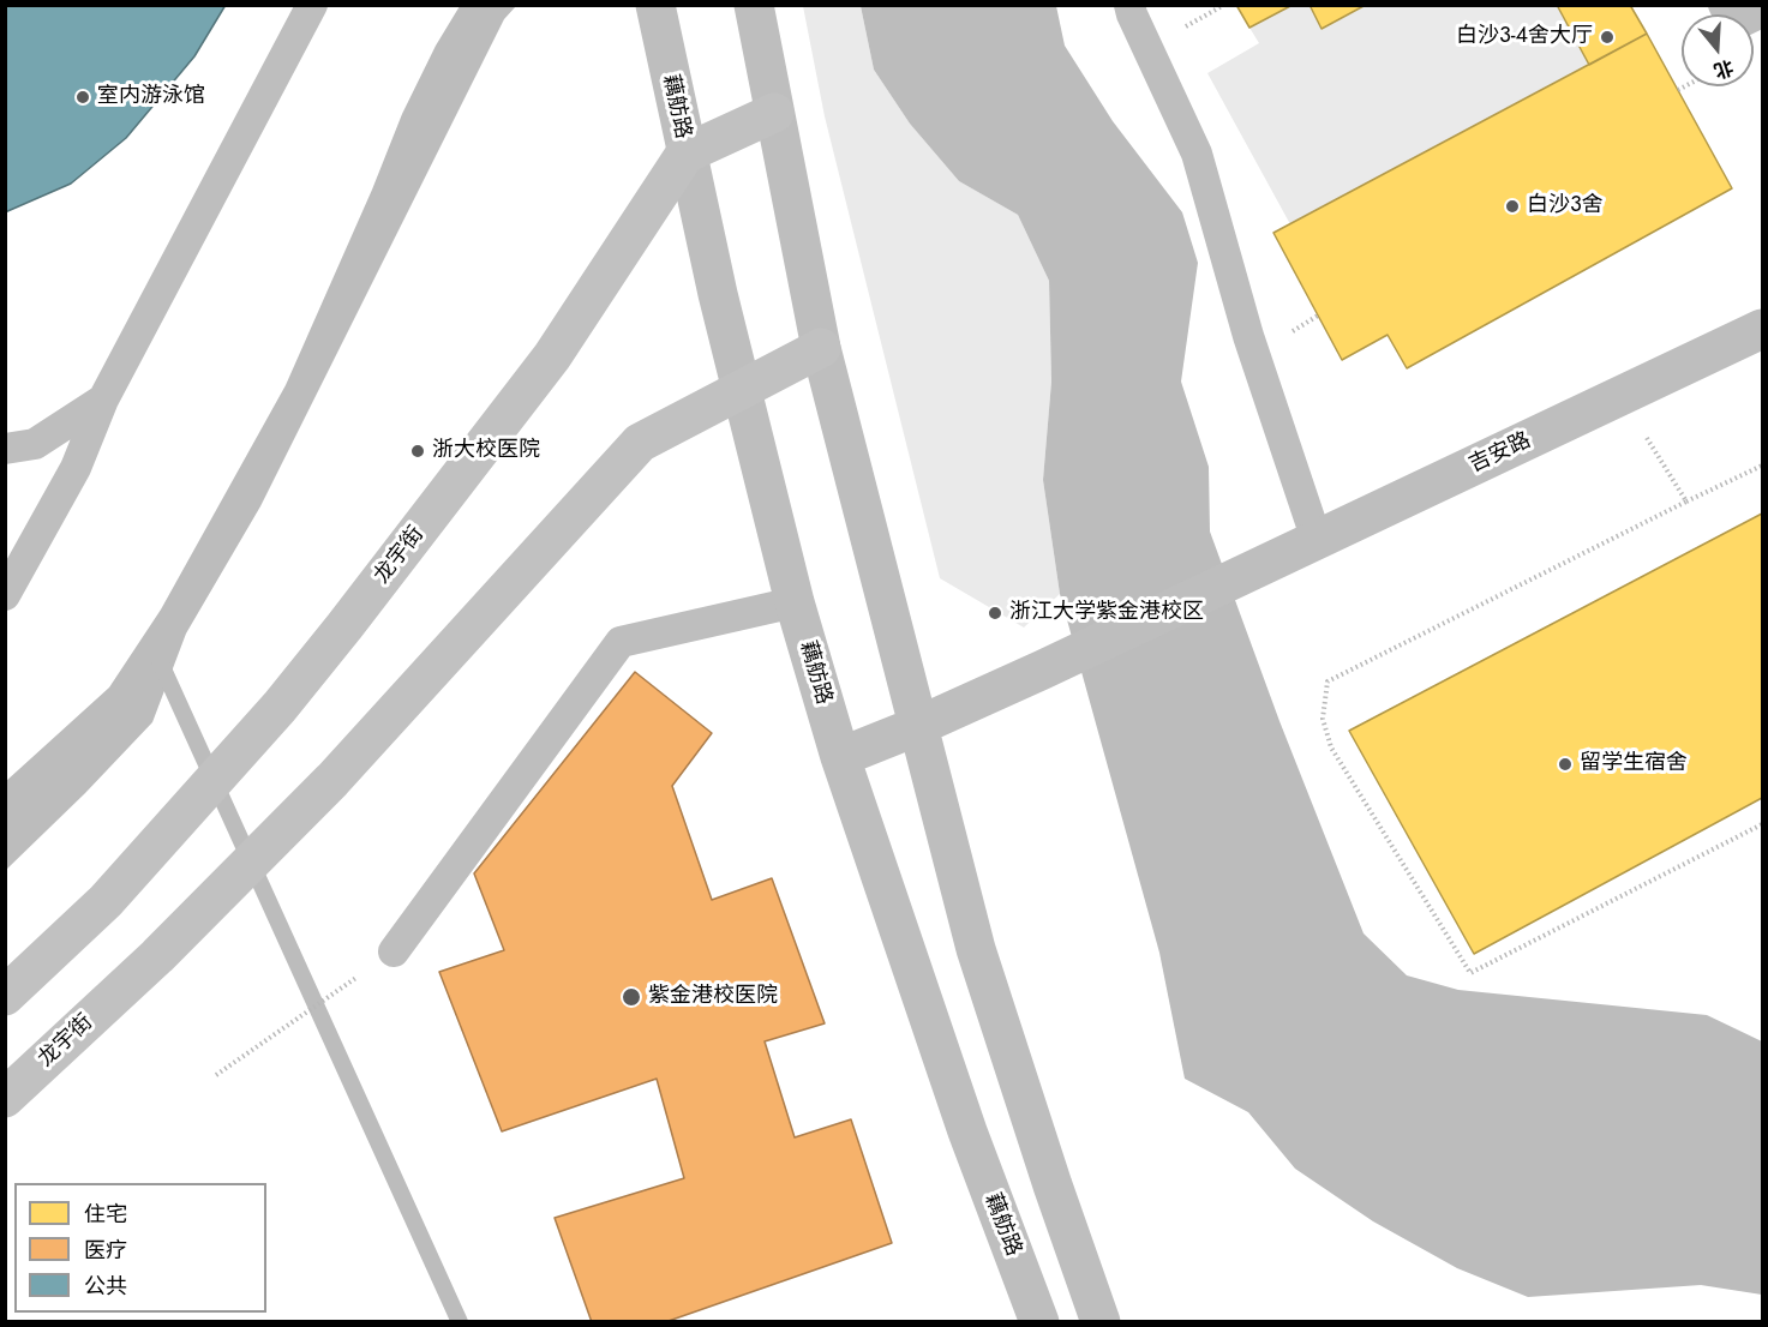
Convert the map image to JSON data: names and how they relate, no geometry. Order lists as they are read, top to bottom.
{
  "streets": {
    "street": ["藕舫路", "吉安路", "龙宇街"]
  },
  "crossings": [
    ["藕舫路", "吉安路"],
    ["藕舫路", "龙宇街"]
  ],
  "places": [
    "白沙3-4舍大厅",
    "室内游泳馆",
    "白沙3舍",
    "浙大校医院",
    "浙江大学紫金港校区",
    "留学生宿舍",
    "紫金港校医院"
  ],
  "legend": ["住宅", "医疗", "公共"],
  "north": "bottom"
}
